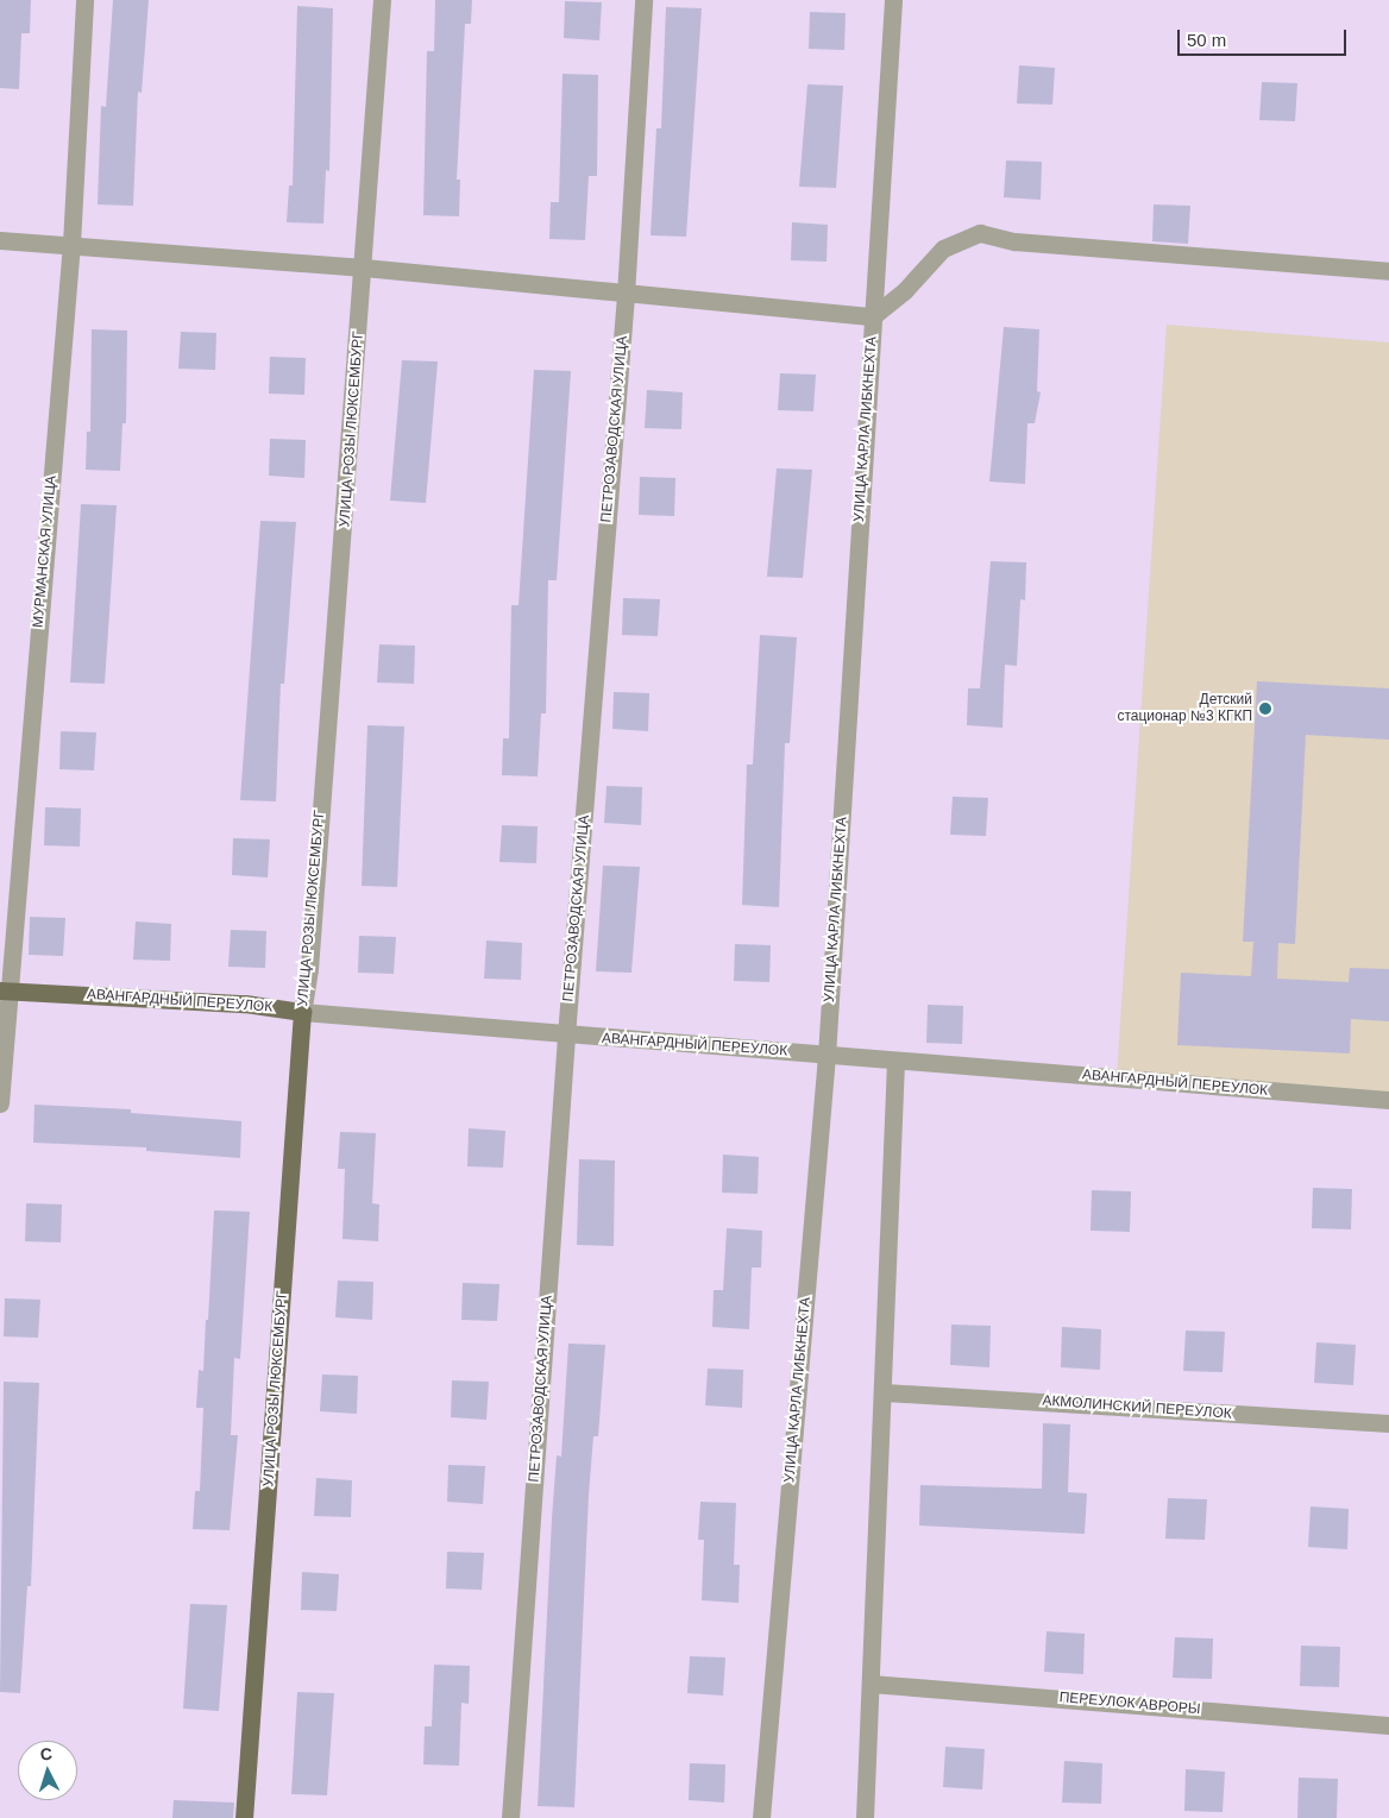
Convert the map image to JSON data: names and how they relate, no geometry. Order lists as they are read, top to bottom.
{
  "streets": {
    "main road": ["УЛИЦА РОЗЫ ЛЮКСЕМБУРГ", "АВАНГАРДНЫЙ ПЕРЕУЛОК"],
    "street": [
      "ПЕТРОЗАВОДСКАЯ УЛИЦА",
      "УЛИЦА КАРЛА ЛИБКНЕХТА",
      "МУРМАНСКАЯ УЛИЦА",
      "АКМОЛИНСКИЙ ПЕРЕУЛОК",
      "ПЕРЕУЛОК АВРОРЫ"
    ]
  },
  "crossings": [
    ["УЛИЦА РОЗЫ ЛЮКСЕМБУРГ", "АВАНГАРДНЫЙ ПЕРЕУЛОК"],
    ["ПЕТРОЗАВОДСКАЯ УЛИЦА", "АВАНГАРДНЫЙ ПЕРЕУЛОК"],
    ["УЛИЦА КАРЛА ЛИБКНЕХТА", "АВАНГАРДНЫЙ ПЕРЕУЛОК"],
    ["МУРМАНСКАЯ УЛИЦА", "АВАНГАРДНЫЙ ПЕРЕУЛОК"]
  ],
  "places": ["Детский стационар №3 КГКП"],
  "scale_bar": "50 m",
  "north": "top"
}
